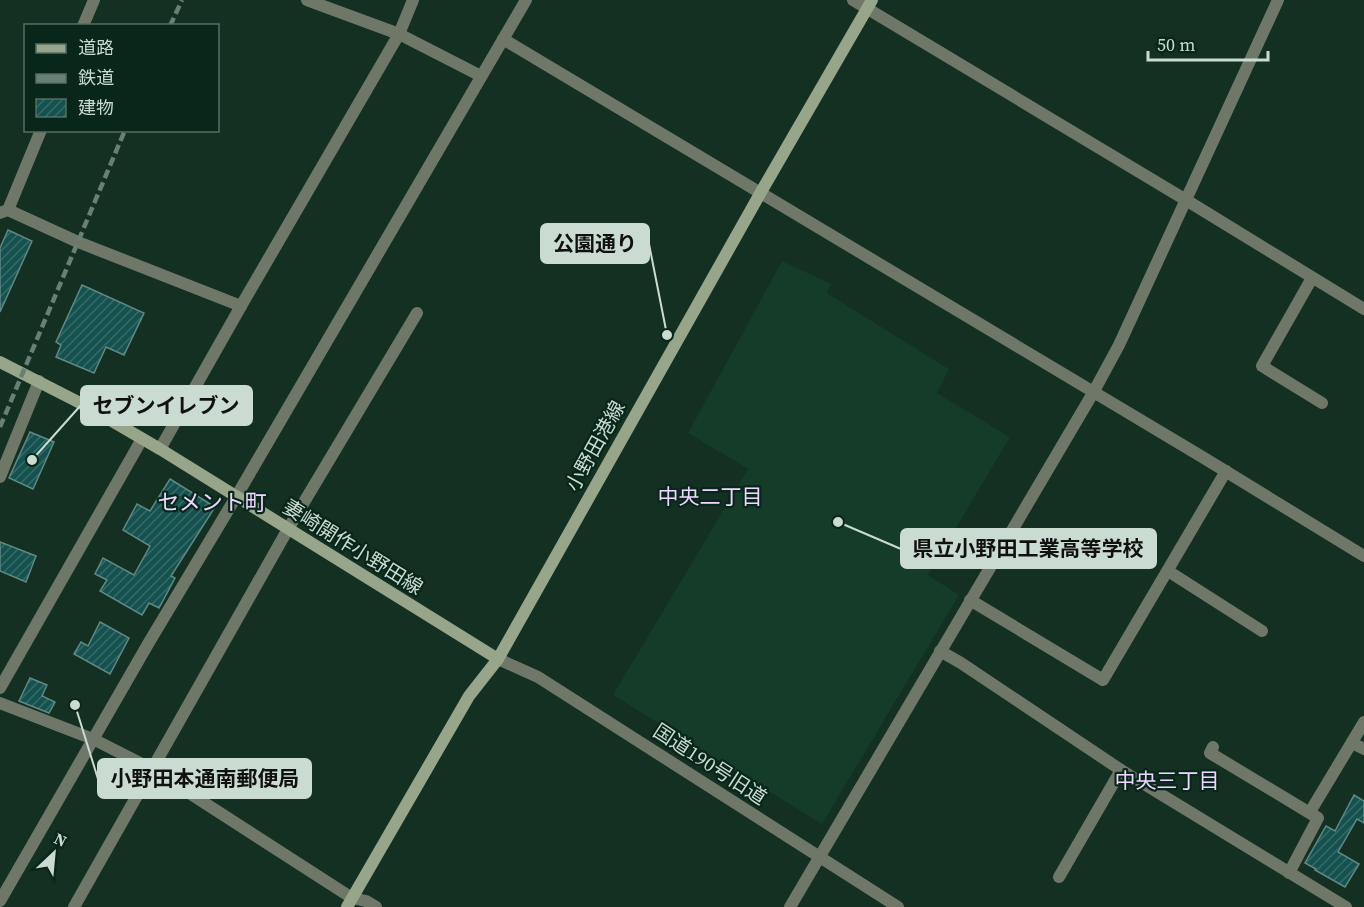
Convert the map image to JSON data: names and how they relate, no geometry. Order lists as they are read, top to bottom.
{
  "streets": {
    "main road": ["小野田港線", "妻崎開作小野田線"],
    "street": ["国道190号旧道"]
  },
  "crossings": [
    ["小野田港線", "妻崎開作小野田線"],
    ["小野田港線", "国道190号旧道"],
    ["妻崎開作小野田線", "国道190号旧道"]
  ],
  "districts": ["中央二丁目", "セメント町", "中央三丁目"],
  "places": [
    "公園通り",
    "セブンイレブン",
    "県立小野田工業高等学校",
    "小野田本通南郵便局"
  ],
  "legend": ["道路", "鉄道", "建物"],
  "scale_bar": "50 m",
  "north": "top right"
}
